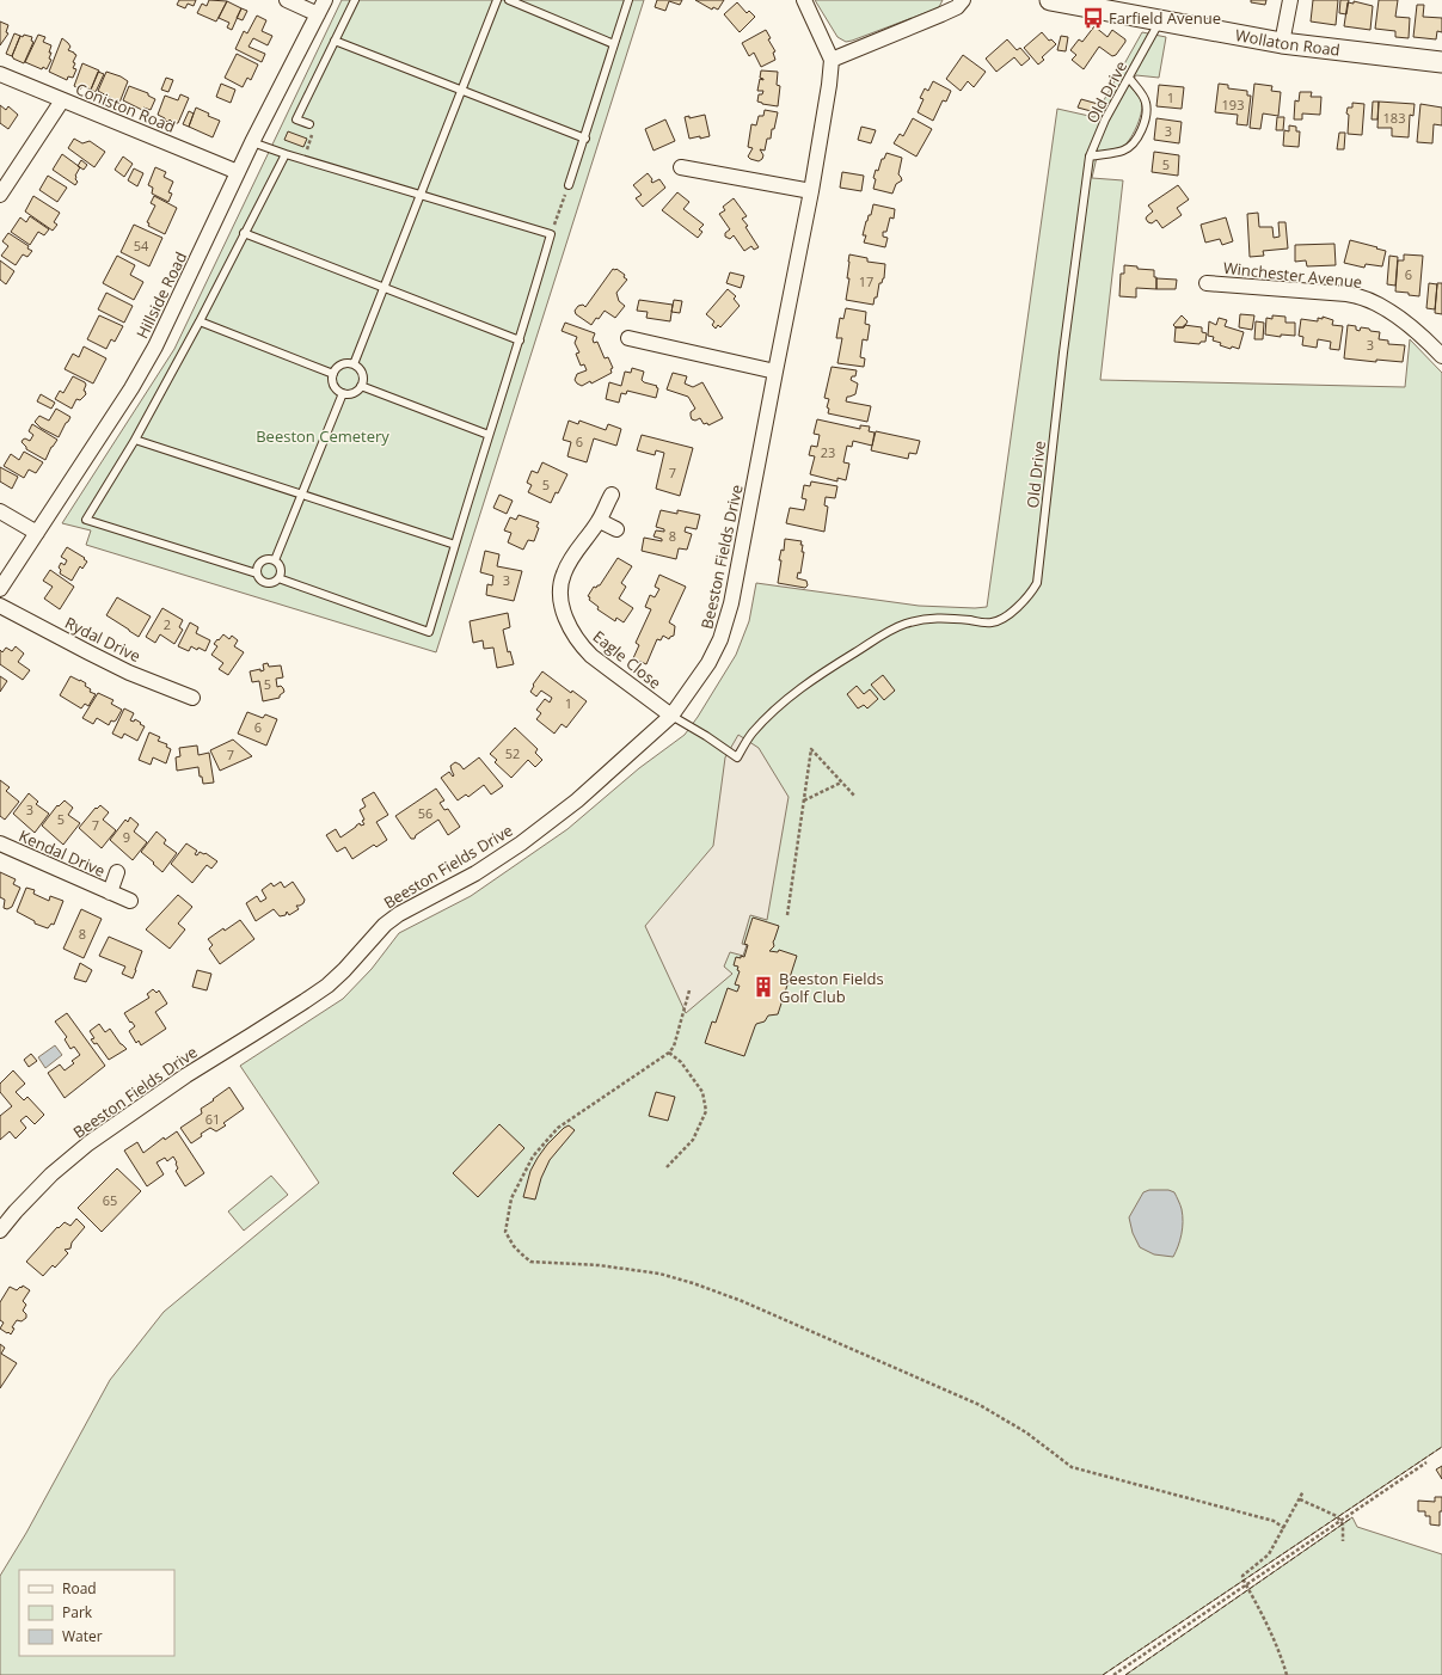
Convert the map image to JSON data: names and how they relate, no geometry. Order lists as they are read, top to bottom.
{
  "streets": {
    "main road": ["Wollaton Road"],
    "street": [
      "Coniston Road",
      "Winchester Avenue",
      "Hillside Road",
      "Beeston Fields Drive",
      "Rydal Drive",
      "Eagle Close",
      "Kendal Drive"
    ],
    "lane": ["Old Drive"]
  },
  "crossings": [
    ["Wollaton Road", "Old Drive"],
    ["Old Drive", "Beeston Fields Drive"],
    ["Old Drive", "Eagle Close"],
    ["Coniston Road", "Hillside Road"],
    ["Beeston Fields Drive", "Eagle Close"]
  ],
  "parks": ["Beeston Cemetery"],
  "places": {
    "bus stop": ["Farfield Avenue"],
    "building": ["Beeston Fields Golf Club"]
  },
  "house_numbers": [
    "1",
    "193",
    "183",
    "3",
    "5",
    "54",
    "6",
    "17",
    "3",
    "6",
    "23",
    "7",
    "5",
    "8",
    "3",
    "2",
    "5",
    "1",
    "6",
    "52",
    "7",
    "3",
    "56",
    "5",
    "7",
    "9",
    "8",
    "61",
    "65"
  ],
  "legend": ["Road", "Park", "Water"]
}
